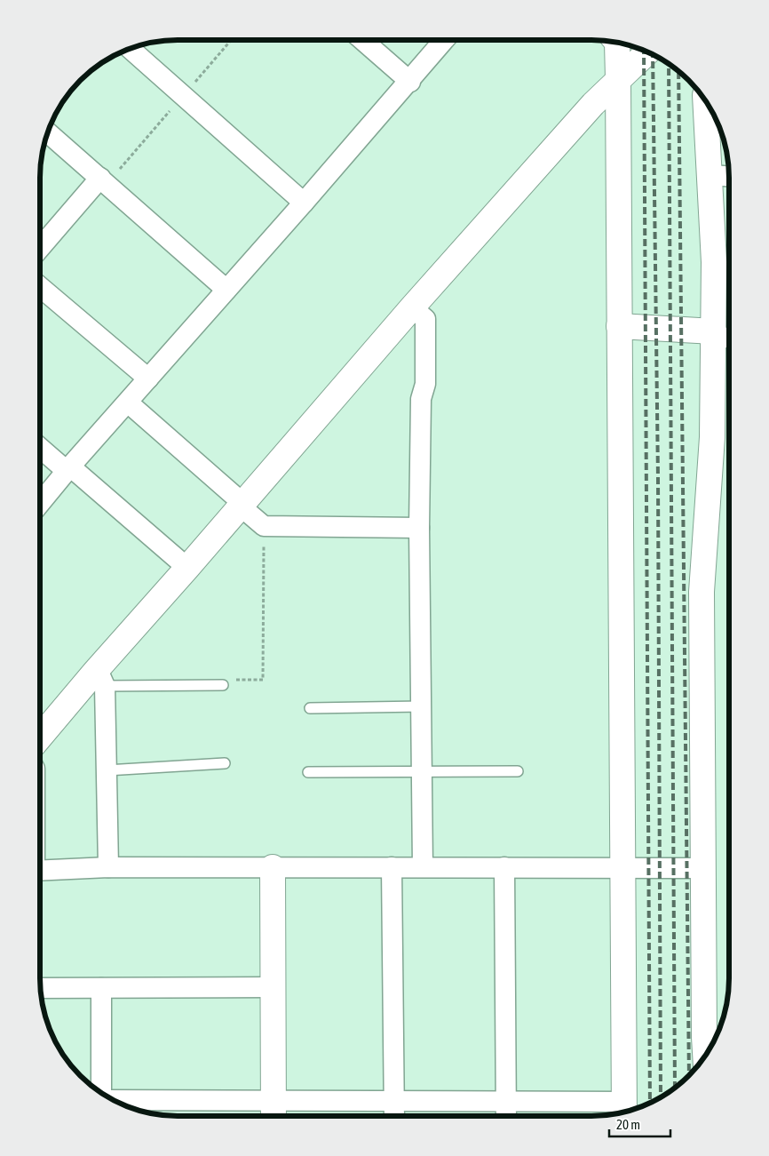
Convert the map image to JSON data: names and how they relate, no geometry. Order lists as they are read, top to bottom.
{
  "scale_bar": "20 m"
}
